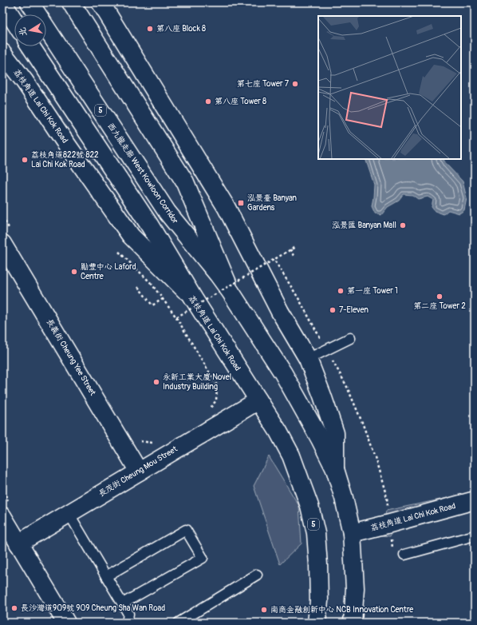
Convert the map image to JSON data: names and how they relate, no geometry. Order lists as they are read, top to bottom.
{
  "streets": {
    "main road": [
      "荔枝角道 Lai Chi Kok Road",
      "5",
      "西九龍走廊 West Kowloon Corridor",
      "長義街 Cheung Yee Street",
      "長茂街 Cheung Mou Street"
    ]
  },
  "crossings": [
    ["荔枝角道 Lai Chi Kok Road", "5"],
    ["荔枝角道 Lai Chi Kok Road", "長茂街 Cheung Mou Street"],
    ["5", "西九龍走廊 West Kowloon Corridor"],
    ["長義街 Cheung Yee Street", "長茂街 Cheung Mou Street"]
  ],
  "places": {
    "other": [
      "第八座 Block 8",
      "第七座 Tower 7",
      "第八座 Tower 8",
      "荔枝角道822號 822 Lai Chi Kok Road",
      "泓景匯 Banyan Mall",
      "勵豐中心 Laford Centre",
      "第一座 Tower 1",
      "第二座 Tower 2",
      "7-Eleven",
      "永新工業大廈 Novel Industry Building",
      "長沙灣道909號 909 Cheung Sha Wan Road",
      "南商金融創新中心 NCB Innovation Centre"
    ],
    "transit": ["泓景臺 Banyan Gardens"]
  },
  "north": "left"
}
